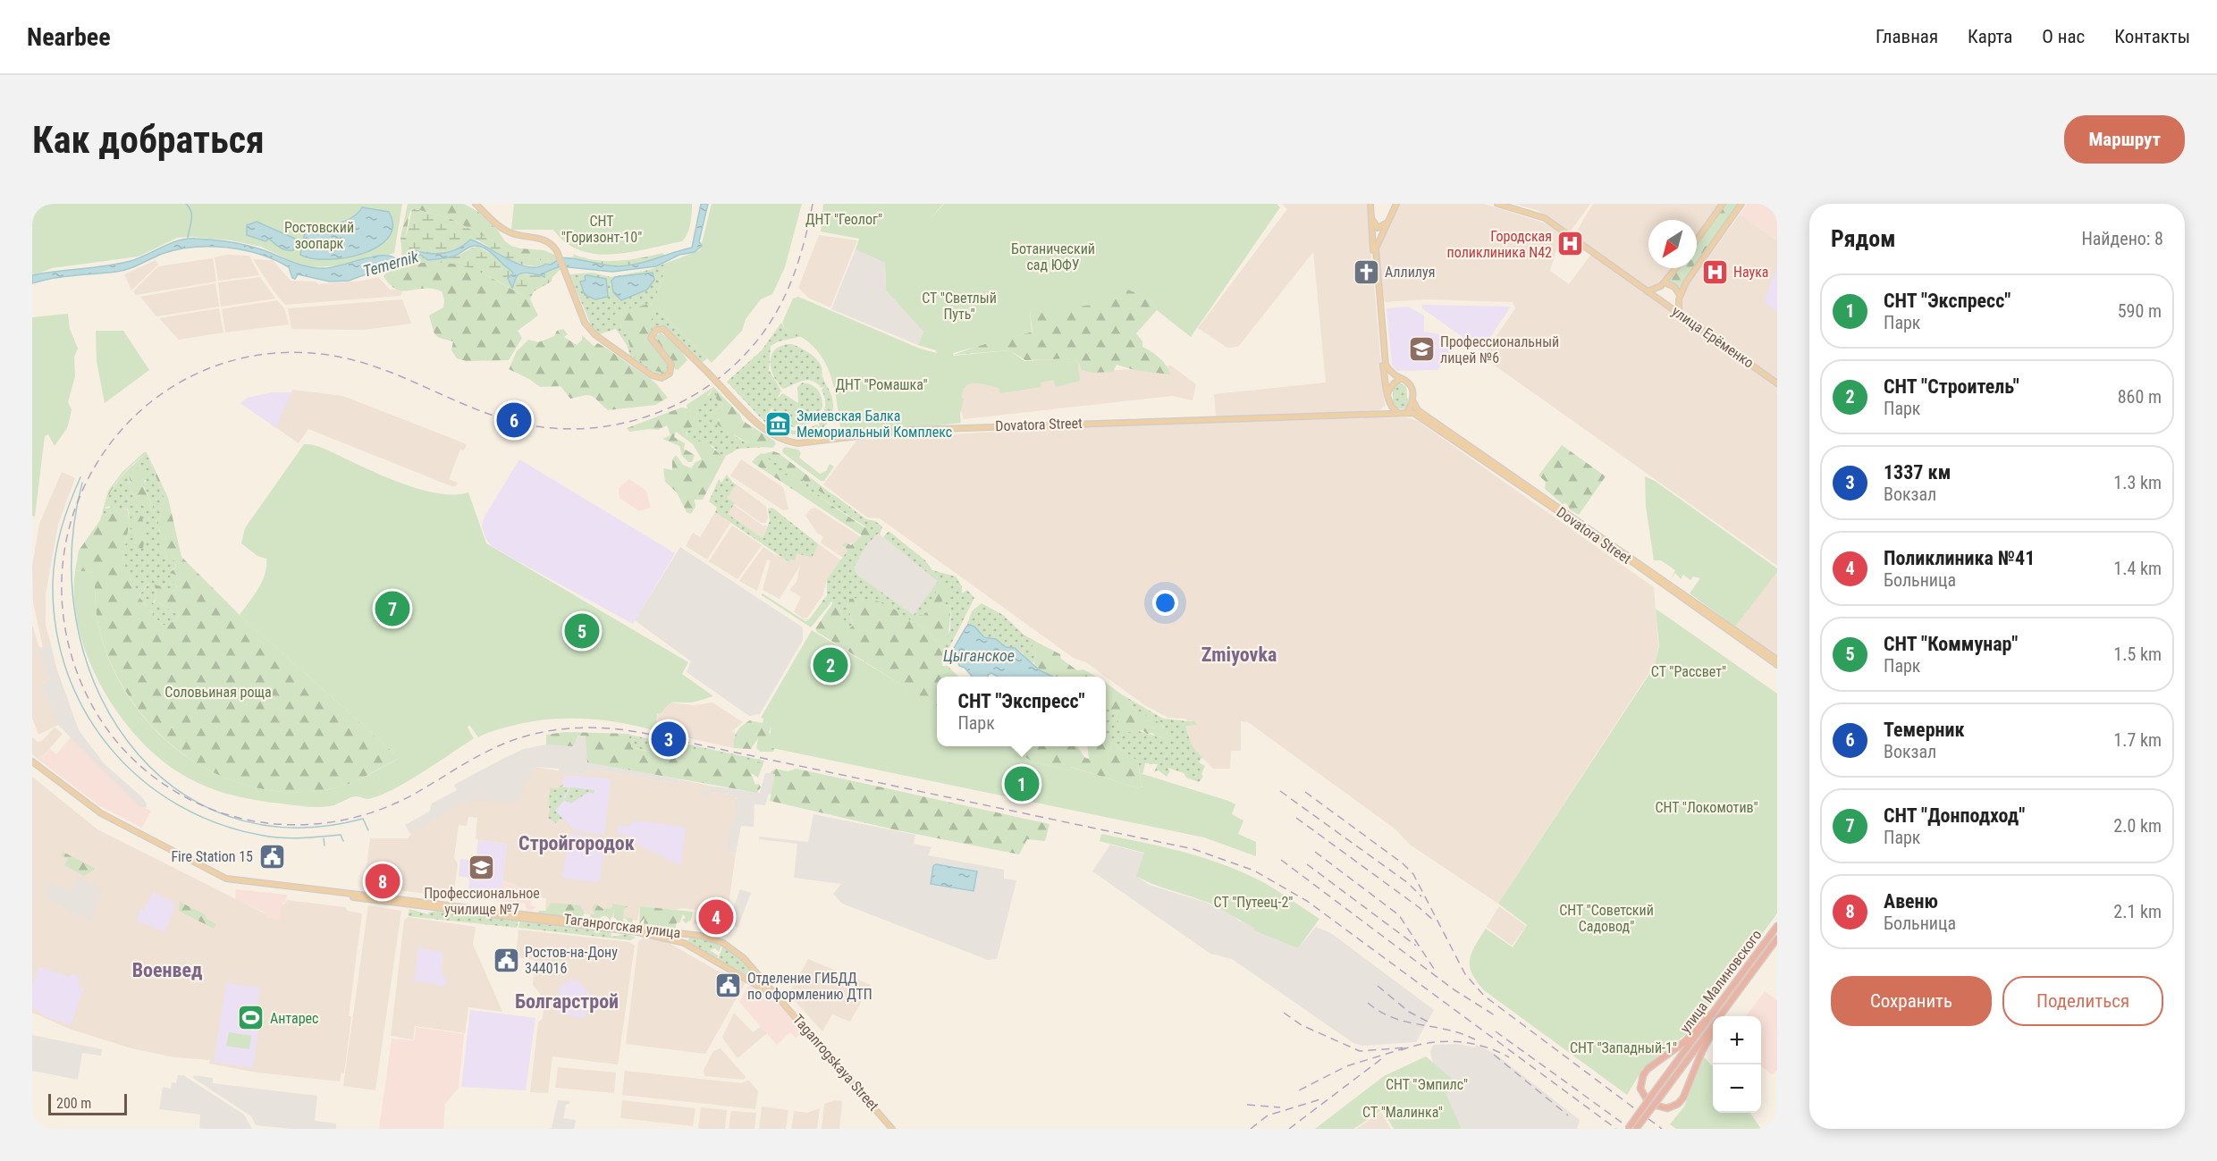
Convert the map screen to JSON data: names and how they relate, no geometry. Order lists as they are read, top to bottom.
{
  "streets": {
    "highway": ["улица Малиновского"],
    "main road": [
      "улица Ерёменко",
      "Dovatora Street",
      "Таганрогская улица",
      "Taganrogskaya Street"
    ]
  },
  "crossings": [
    ["Таганрогская улица", "Taganrogskaya Street"]
  ],
  "districts": [
    "Zmiyovka",
    "Стройгородок",
    "Военвед",
    "Болгарстрой"
  ],
  "water": ["Temernik", "Цыганское"],
  "parks": [
    "ДНТ \"Геолог\"",
    "СНТ \"Горизонт-10\"",
    "Ростовский зоопарк",
    "Ботанический сад ЮФУ",
    "СТ \"Светлый Путь\"",
    "ДНТ \"Ромашка\"",
    "СТ \"Рассвет\"",
    "Соловьиная роща",
    "СНТ \"Локомотив\"",
    "СТ \"Путеец-2\"",
    "СНТ \"Советский Садовод\"",
    "СНТ \"Западный-1\"",
    "СНТ \"Эмпилс\"",
    "СТ \"Малинка\""
  ],
  "places": {
    "hospital": ["Городская поликлиника N42", "Наука"],
    "church": ["Аллилуя"],
    "school or university": ["Профессиональный лицей №6", "Профессиональное училище №7"],
    "museum": ["Змиевская Балка Мемориальный Комплекс"],
    "public building": ["Fire Station 15", "Ростов-на-Дону 344016", "Отделение ГИБДД по оформлению ДТП"],
    "sports": ["Антарес"]
  },
  "scale_bar": "200 m",
  "north": "bottom left",
  "page": {
    "header": "Nearbee",
    "nav": [
      "Главная",
      "Карта",
      "О нас",
      "Контакты"
    ],
    "buttons": [
      "Маршрут",
      ["Сохранить", "Поделиться"]
    ],
    "title": "Как добраться",
    "heading": ["Рядом", "Найдено: 8"],
    "list": [
      {
        "mark": "1",
        "name": "СНТ \"Экспресс\"",
        "note": "Парк",
        "value": "590 m"
      },
      {
        "mark": "2",
        "name": "СНТ \"Строитель\"",
        "note": "Парк",
        "value": "860 m"
      },
      {
        "mark": "3",
        "name": "1337 км",
        "note": "Вокзал",
        "value": "1.3 km"
      },
      {
        "mark": "4",
        "name": "Поликлиника №41",
        "note": "Больница",
        "value": "1.4 km"
      },
      {
        "mark": "5",
        "name": "СНТ \"Коммунар\"",
        "note": "Парк",
        "value": "1.5 km"
      },
      {
        "mark": "6",
        "name": "Темерник",
        "note": "Вокзал",
        "value": "1.7 km"
      },
      {
        "mark": "7",
        "name": "СНТ \"Донподход\"",
        "note": "Парк",
        "value": "2.0 km"
      },
      {
        "mark": "8",
        "name": "Авеню",
        "note": "Больница",
        "value": "2.1 km"
      }
    ],
    "pins": [
      "6",
      "7",
      "5",
      "2",
      "3",
      "1",
      "8",
      "4"
    ],
    "popup": ["СНТ \"Экспресс\"", "Парк"],
    "map_buttons": ["+", "−"],
    "scale": "200 m"
  }
}
